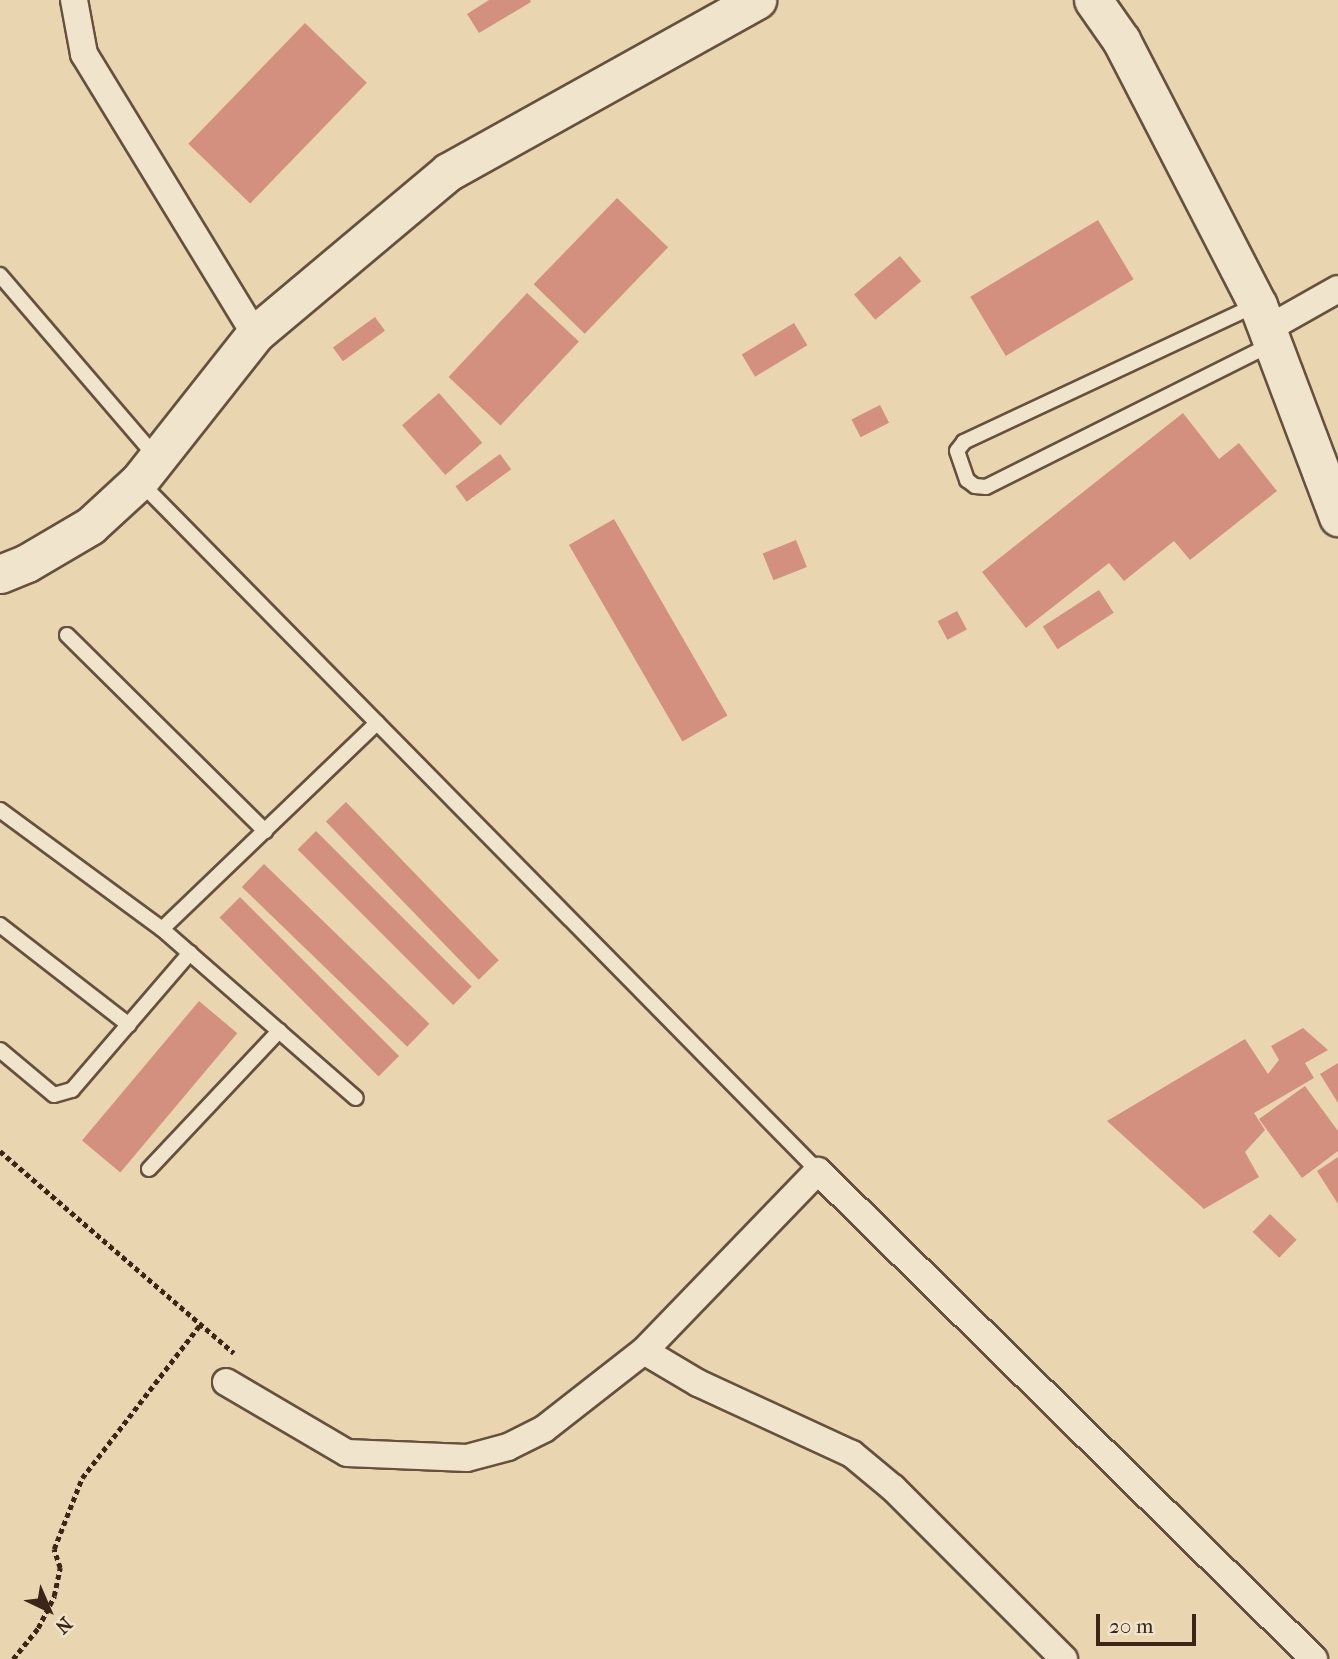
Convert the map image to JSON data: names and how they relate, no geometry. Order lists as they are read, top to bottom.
{
  "scale_bar": "20 m",
  "north": "bottom right"
}
